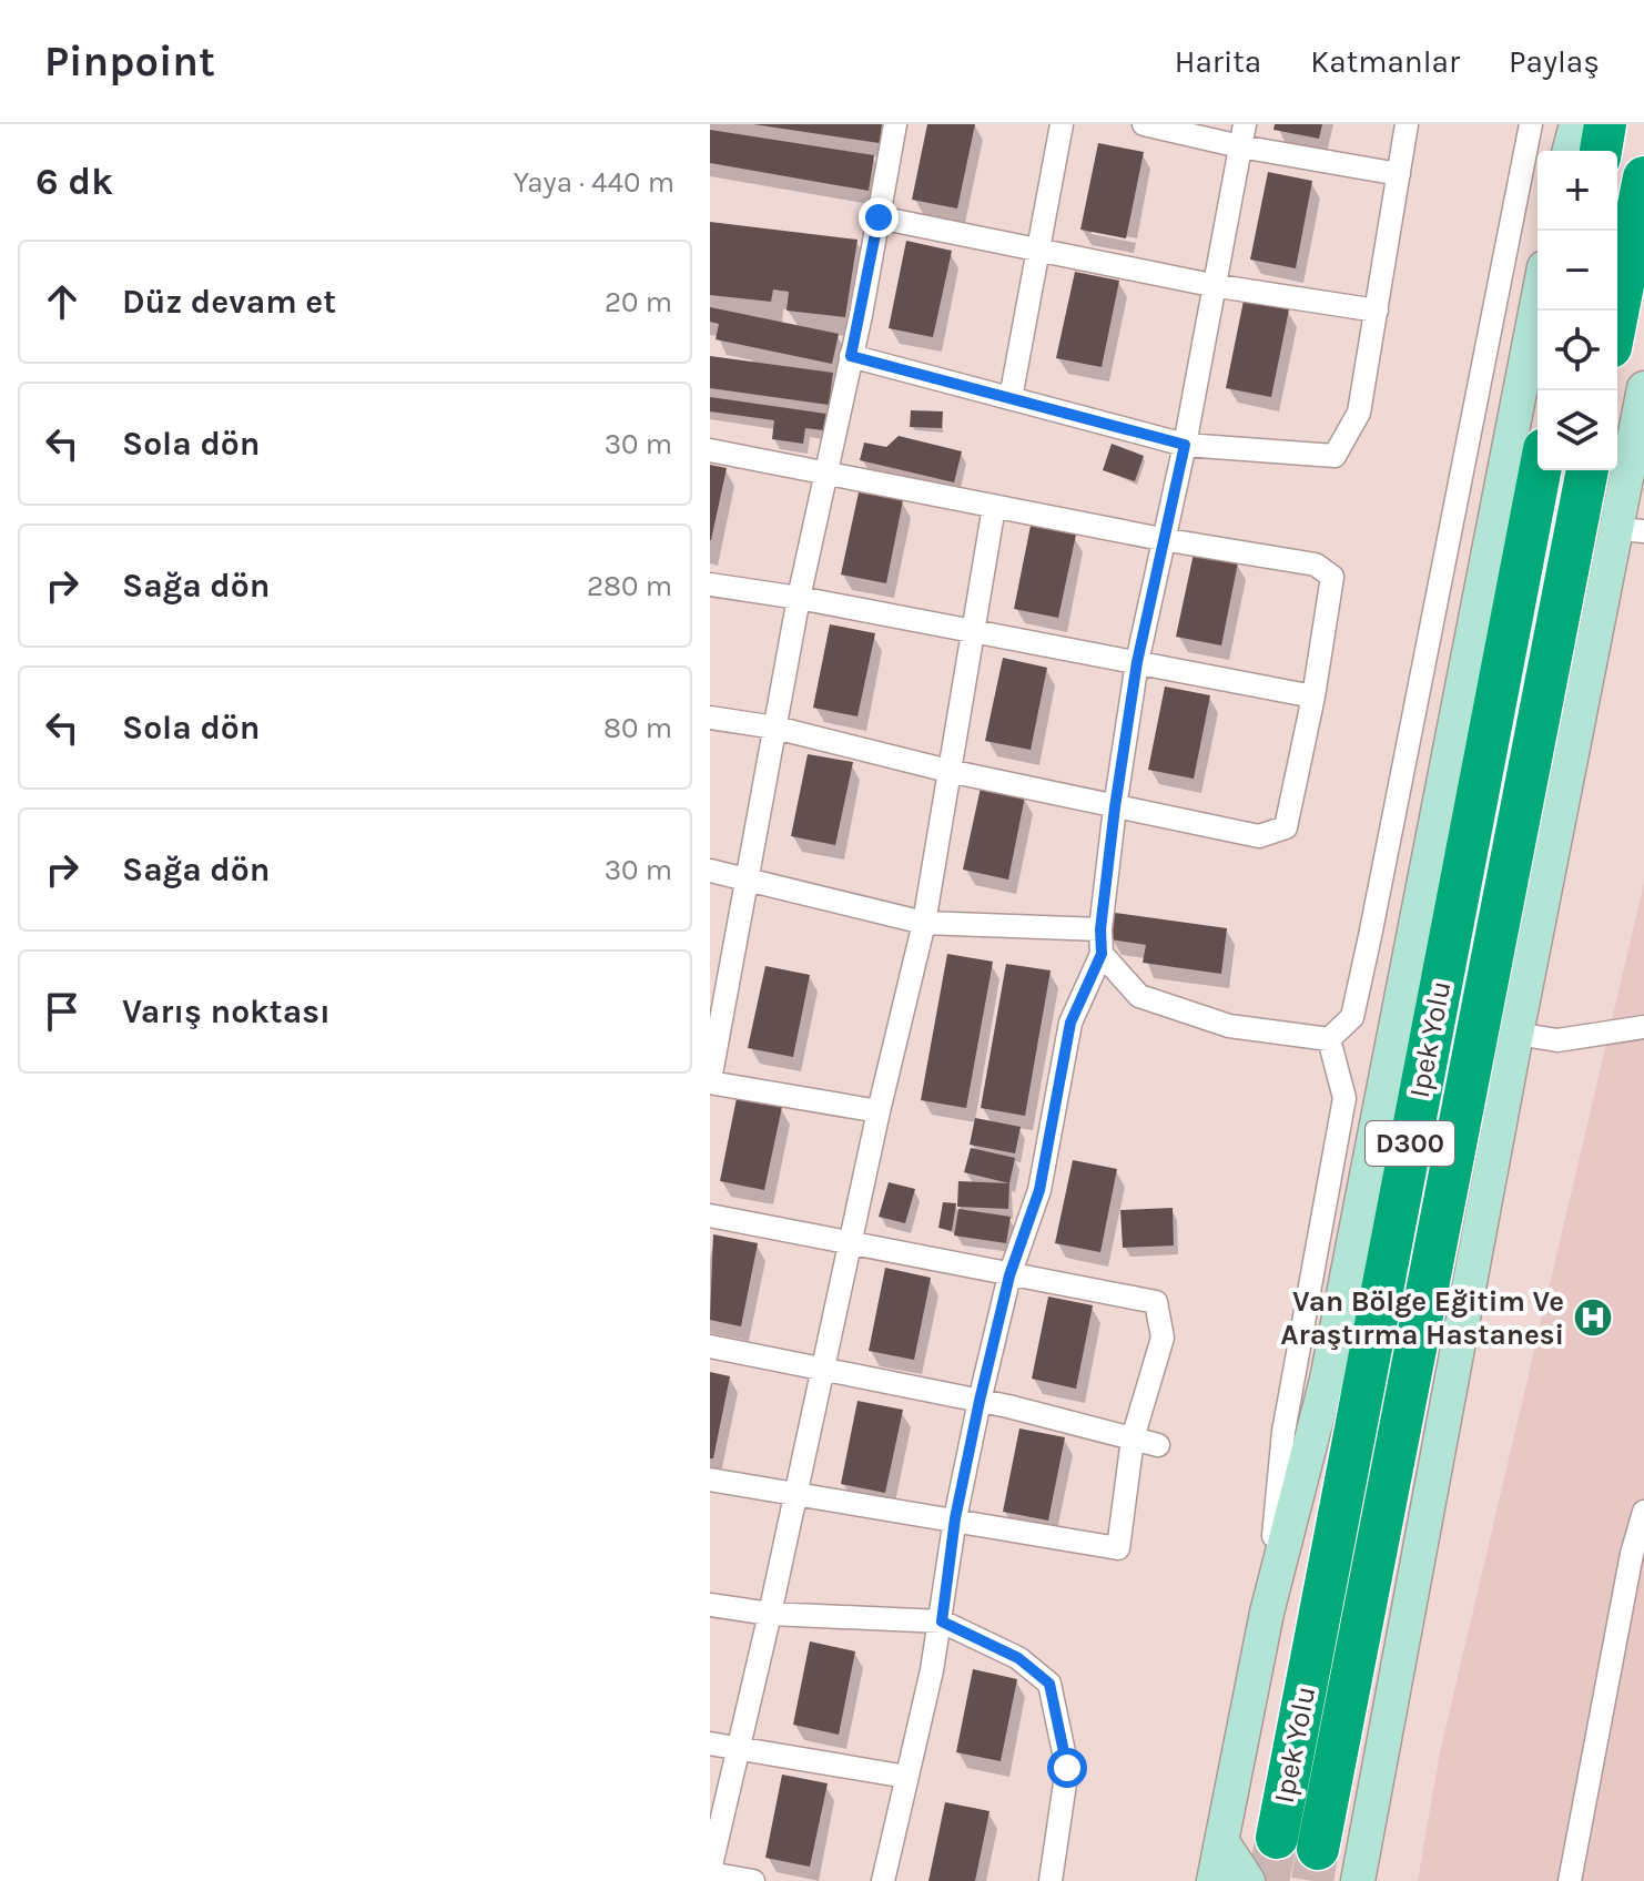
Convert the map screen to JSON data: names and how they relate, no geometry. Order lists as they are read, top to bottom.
{
  "streets": {
    "highway": ["Ipek Yolu", "D300"]
  },
  "places": {
    "hospital": ["Van Bölge Eğitim Ve Araştırma Hastanesi"]
  },
  "page": {
    "header": "Pinpoint",
    "nav": ["Harita", "Katmanlar", "Paylaş"],
    "heading": ["6 dk", "Yaya · 440 m"],
    "map_buttons": ["+", "−"],
    "list": [
      ["Düz devam et", "20 m"],
      ["Sola dön", "30 m"],
      ["Sağa dön", "280 m"],
      ["Sola dön", "80 m"],
      ["Sağa dön", "30 m"],
      "Varış noktası"
    ]
  }
}
